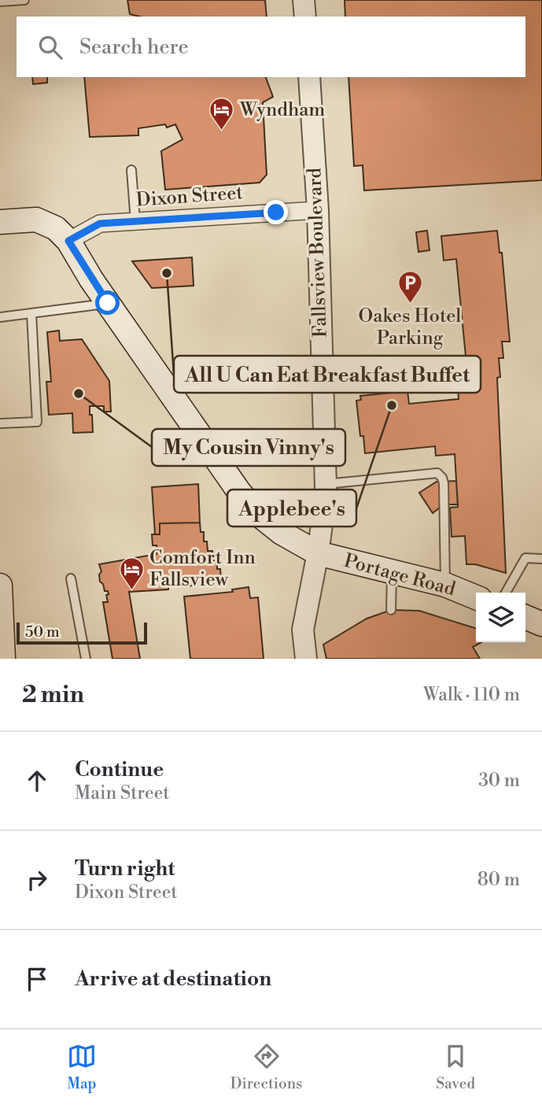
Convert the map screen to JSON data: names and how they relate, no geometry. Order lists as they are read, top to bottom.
{
  "streets": {
    "main road": ["Portage Road"],
    "street": ["Dixon Street", "Fallsview Boulevard"]
  },
  "crossings": [
    ["Dixon Street", "Fallsview Boulevard"],
    ["Dixon Street", "Portage Road"],
    ["Fallsview Boulevard", "Portage Road"]
  ],
  "places": {
    "hotel": ["Wyndham", "Comfort Inn Fallsview"],
    "other": ["All U Can Eat Breakfast Buffet", "My Cousin Vinny's", "Applebee's"],
    "parking": ["Oakes Hotel Parking"]
  },
  "scale_bar": "50 m",
  "page": {
    "search": "Search here",
    "scale": "50 m",
    "heading": ["2 min", "Walk · 110 m"],
    "list": [
      ["Continue", "Main Street", "30 m"],
      ["Turn right", "Dixon Street", "80 m"],
      "Arrive at destination"
    ],
    "nav": ["Map", "Directions", "Saved"]
  }
}
